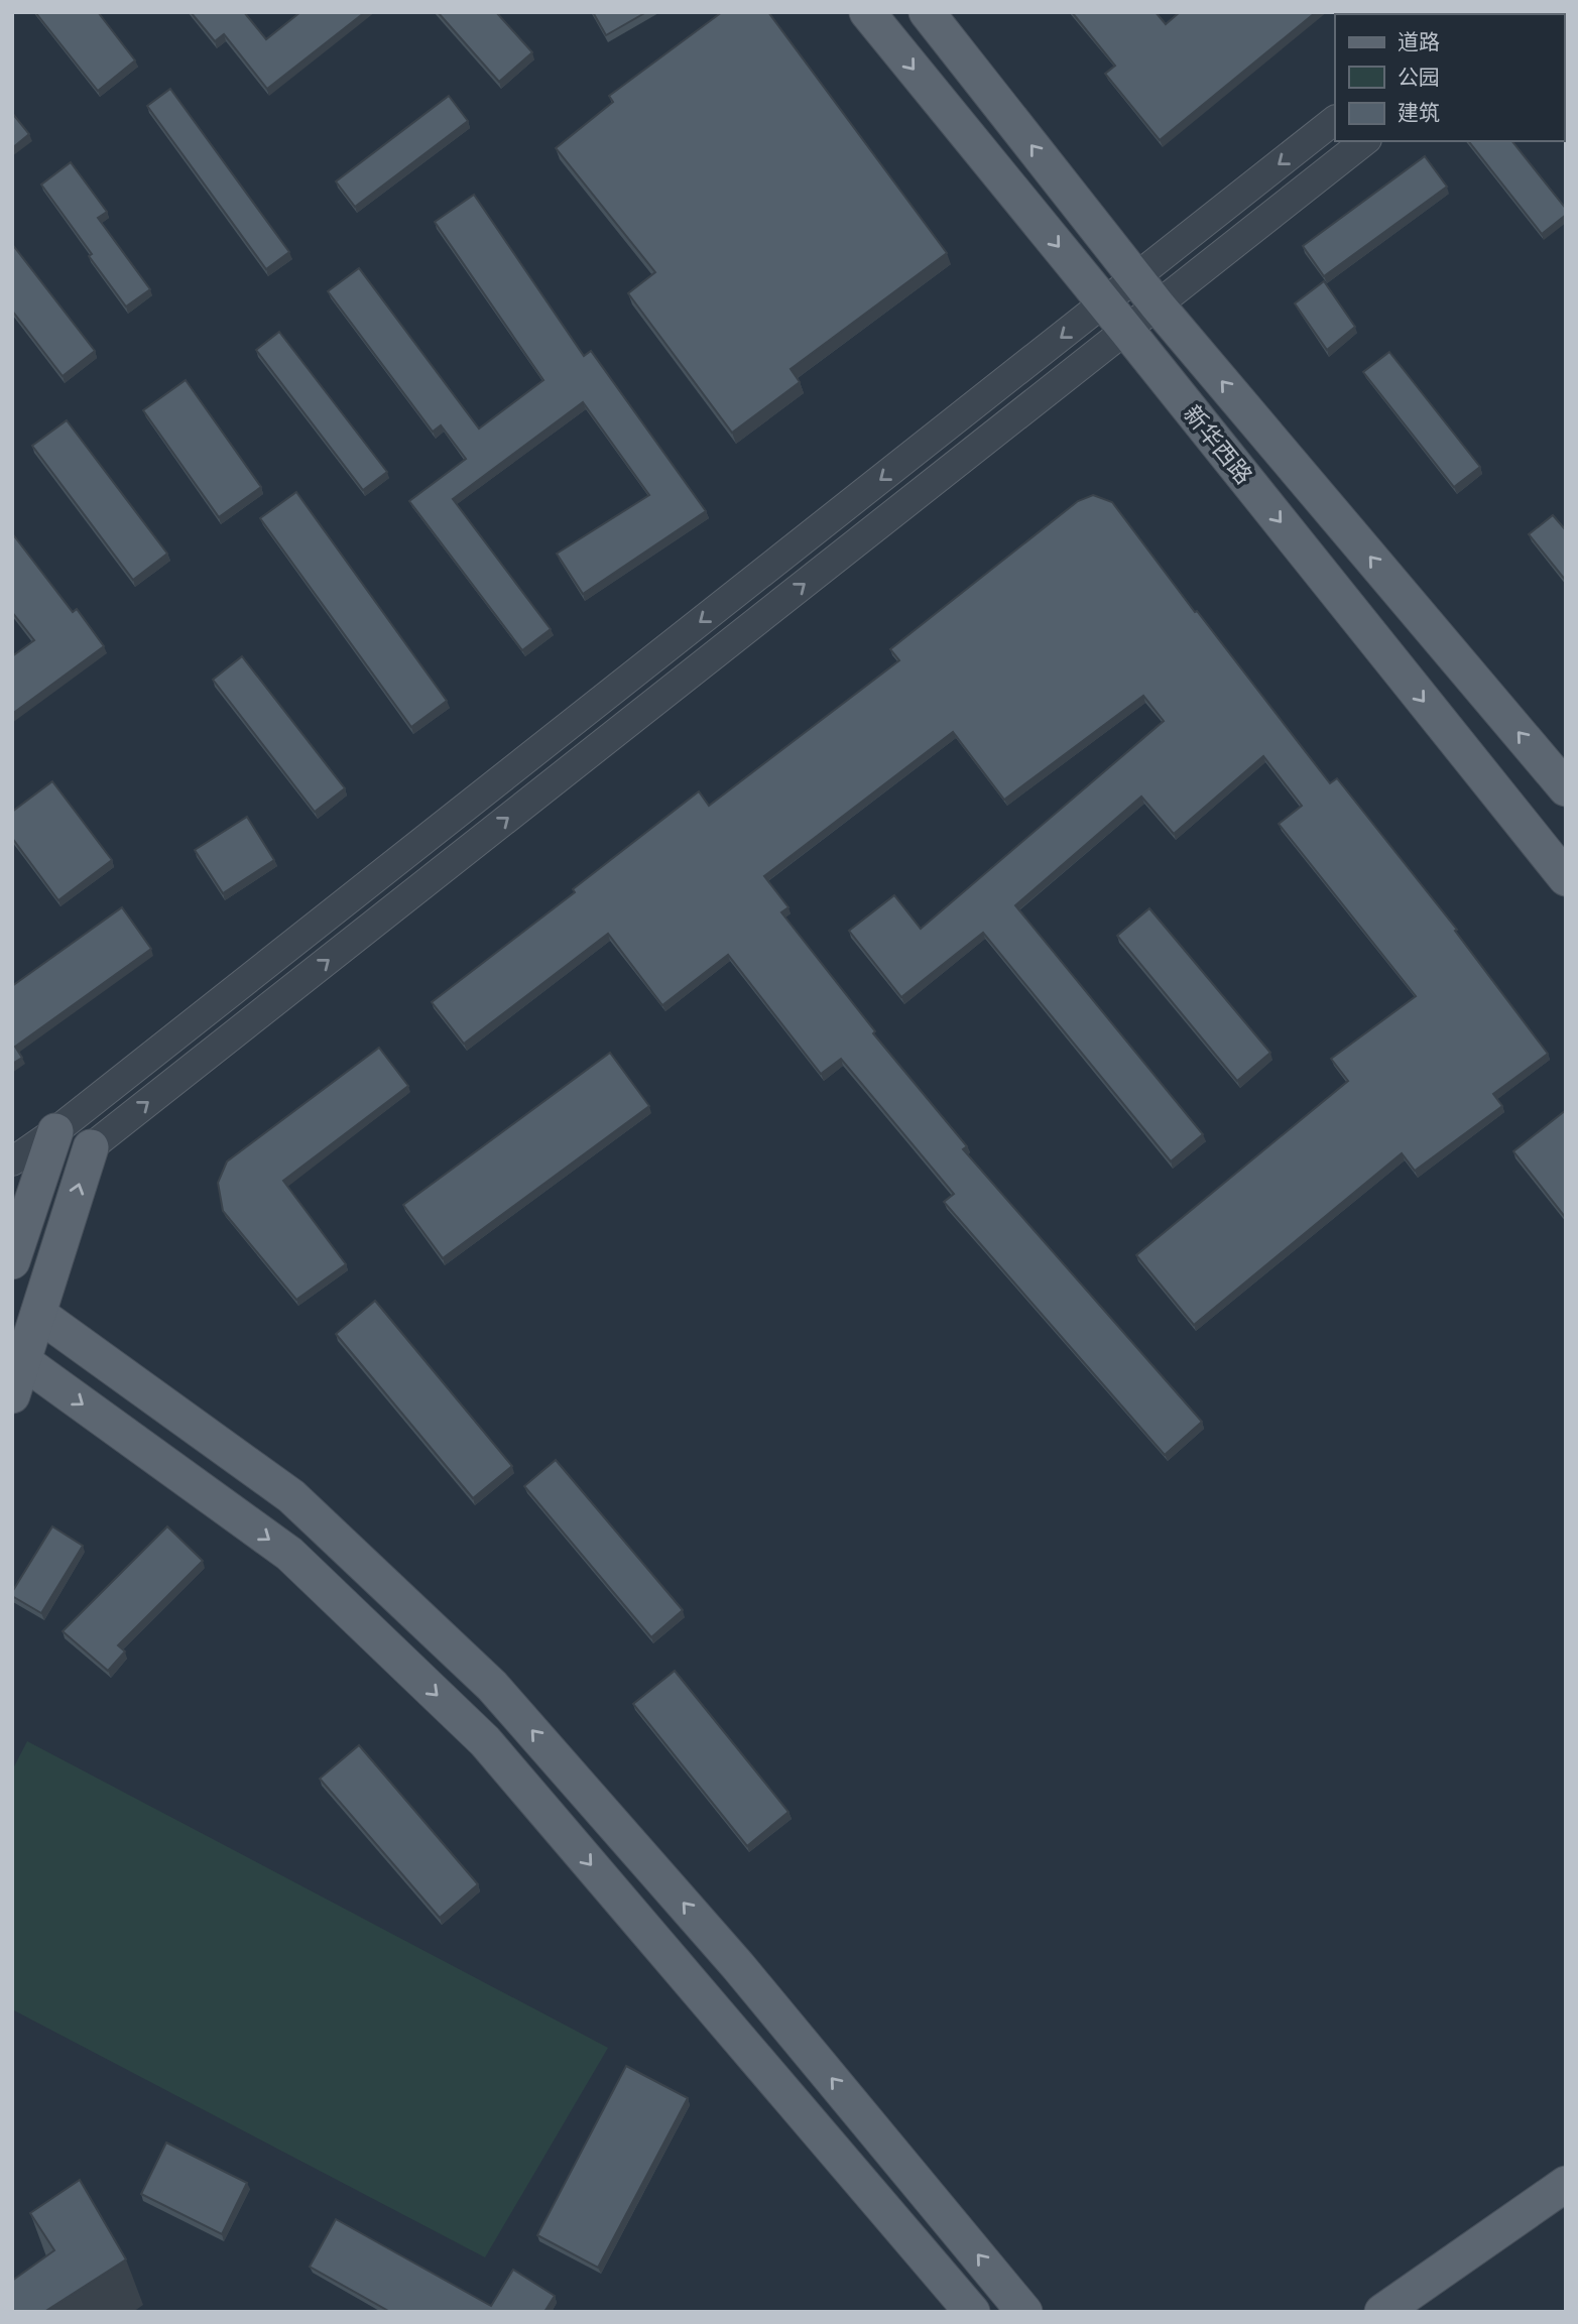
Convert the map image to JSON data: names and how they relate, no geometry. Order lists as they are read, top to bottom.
{
  "streets": {
    "main road": ["新华西路"]
  },
  "legend": ["道路", "公园", "建筑"]
}
